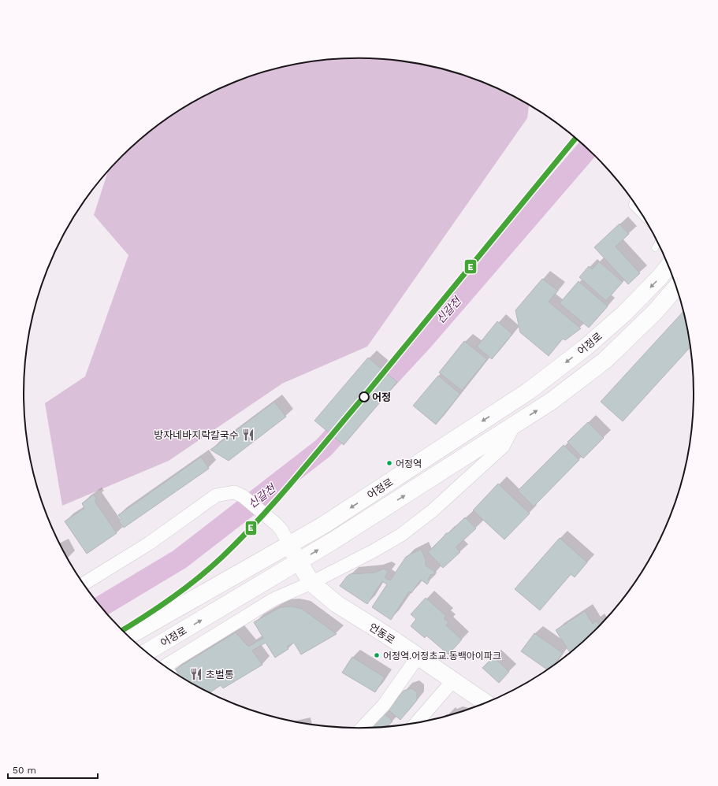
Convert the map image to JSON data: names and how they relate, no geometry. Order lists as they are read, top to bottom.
{
  "streets": {
    "main road": ["어정로", "언동로"]
  },
  "crossings": [
    ["어정로", "언동로"]
  ],
  "water": ["신갈천"],
  "places": {
    "other": ["어정", "어정역", "어정역.어정초교.동백아이파크"],
    "restaurant": ["방자네바지락칼국수", "초벌통"]
  },
  "lines": ["transit line E"],
  "scale_bar": "50 m"
}
